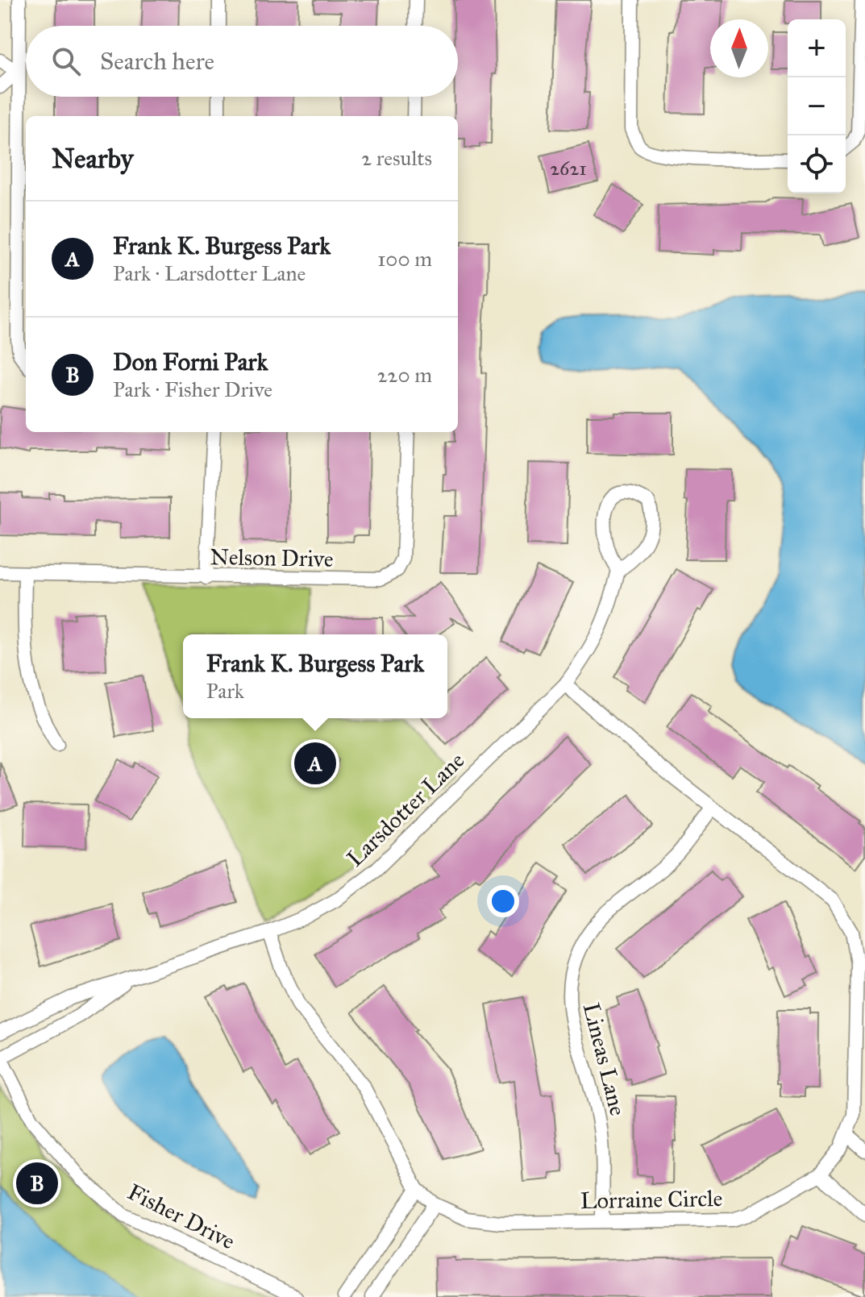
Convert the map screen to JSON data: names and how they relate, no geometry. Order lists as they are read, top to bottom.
{
  "streets": {
    "street": [
      "Nelson Drive",
      "Larsdotter Lane",
      "Lineas Lane",
      "Lorraine Circle",
      "Fisher Drive"
    ]
  },
  "crossings": [
    ["Larsdotter Lane", "Lorraine Circle"],
    ["Larsdotter Lane", "Fisher Drive"],
    ["Lineas Lane", "Lorraine Circle"]
  ],
  "house_numbers": ["2621"],
  "north": "top",
  "page": {
    "map_buttons": ["+", "−"],
    "search": "Search here",
    "heading": ["Nearby", "2 results"],
    "list": [
      {
        "mark": "A",
        "name": "Frank K. Burgess Park",
        "note": "Park · Larsdotter Lane",
        "value": "100 m"
      },
      {
        "mark": "B",
        "name": "Don Forni Park",
        "note": "Park · Fisher Drive",
        "value": "220 m"
      }
    ],
    "popup": ["Frank K. Burgess Park", "Park"],
    "pins": ["A", "B"]
  }
}
